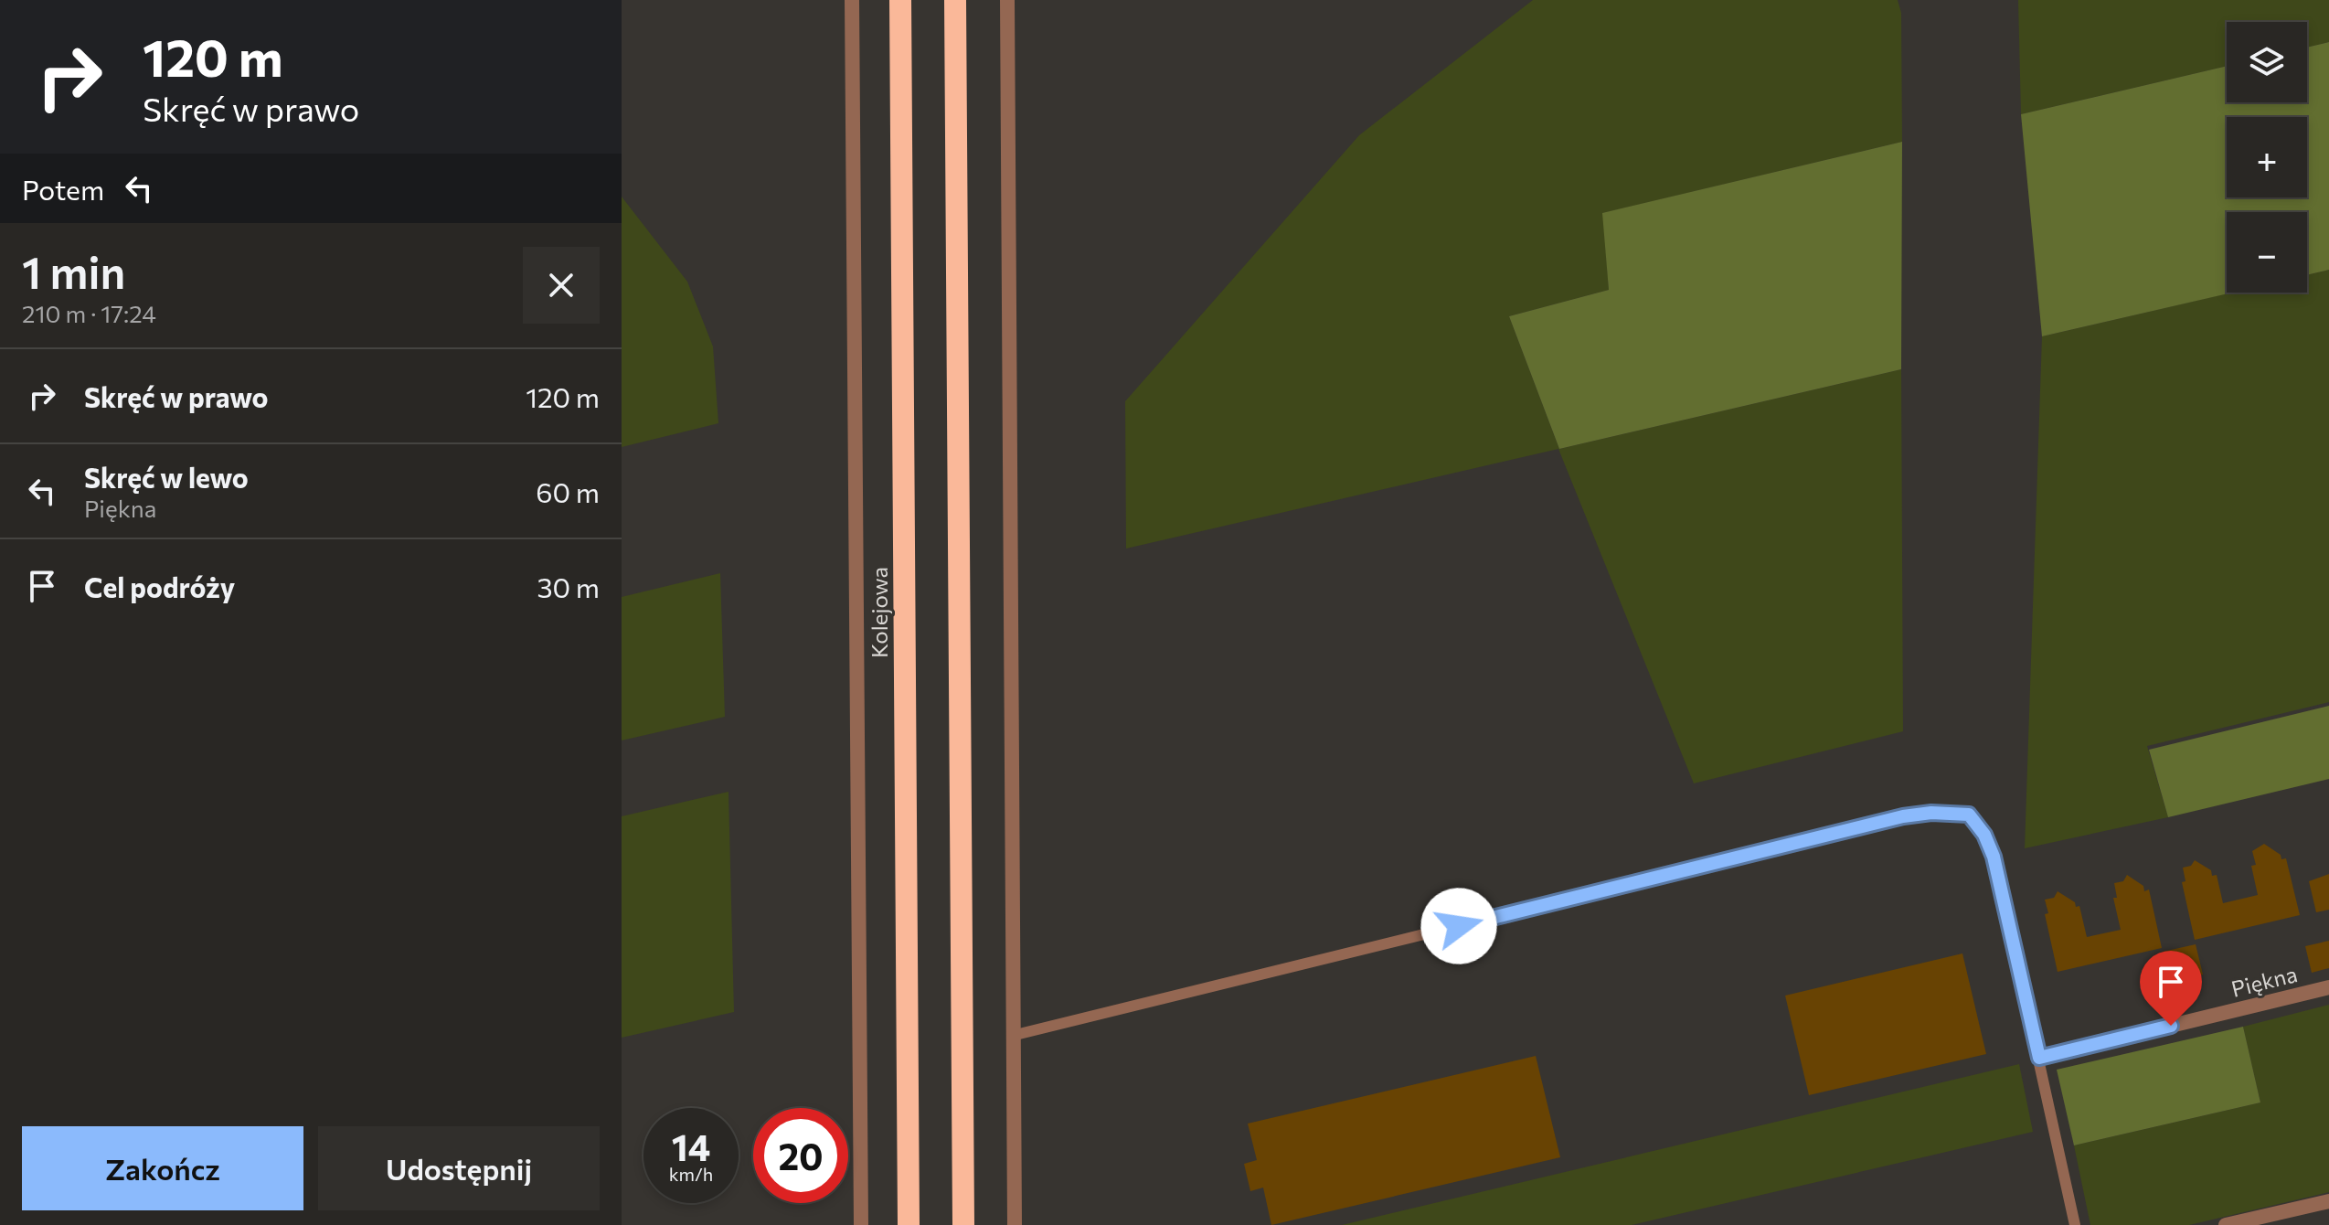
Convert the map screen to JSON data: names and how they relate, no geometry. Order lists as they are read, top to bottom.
{
  "streets": {
    "highway": ["Kolejowa"],
    "street": ["Piękna"]
  },
  "page": {
    "turn": ["120 m", "Skręć w prawo"],
    "map_buttons": ["+", "−"],
    "then": "Potem",
    "heading": ["1 min", "210 m · 17:24"],
    "list": [
      {
        "name": "Skręć w prawo",
        "value": "120 m"
      },
      {
        "name": "Skręć w lewo",
        "note": "Piękna",
        "value": "60 m"
      },
      {
        "name": "Cel podróży",
        "value": "30 m"
      }
    ],
    "speed": "14 km/h",
    "limit": "20",
    "buttons": ["Zakończ", "Udostępnij"]
  }
}
